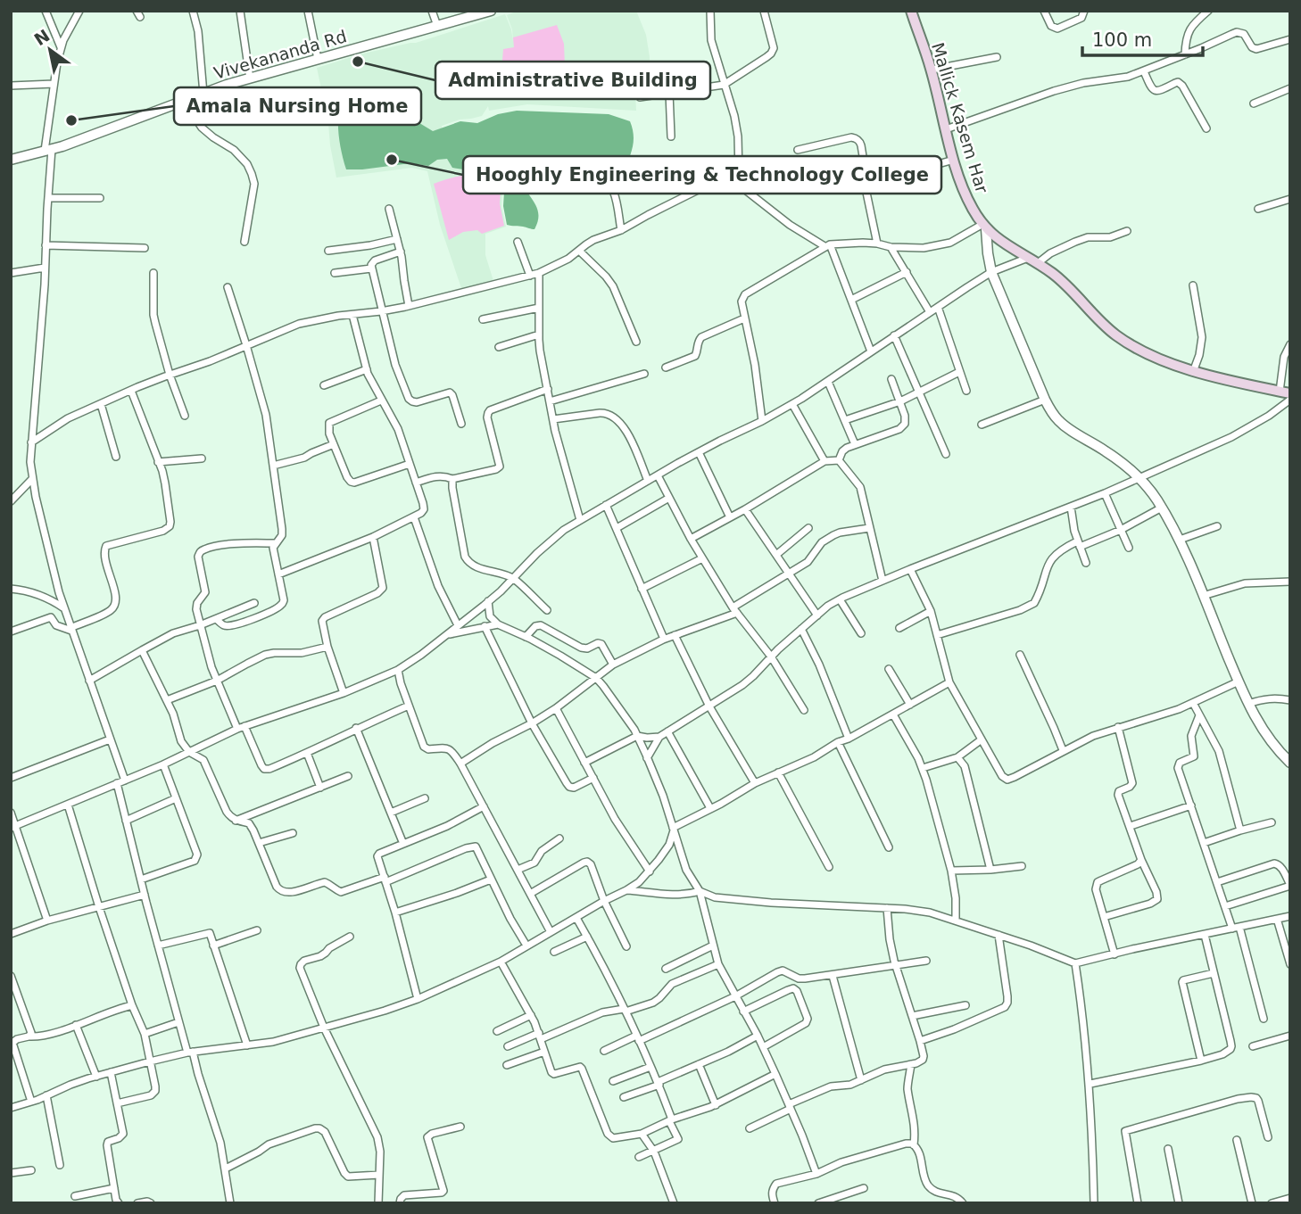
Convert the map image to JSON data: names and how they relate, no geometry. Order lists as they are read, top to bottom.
{
  "streets": {
    "main road": ["Mallick Kasem Har"],
    "street": ["Vivekananda Rd"]
  },
  "places": ["Administrative Building", "Amala Nursing Home", "Hooghly Engineering & Technology College"],
  "scale_bar": "100 m",
  "north": "top left"
}
